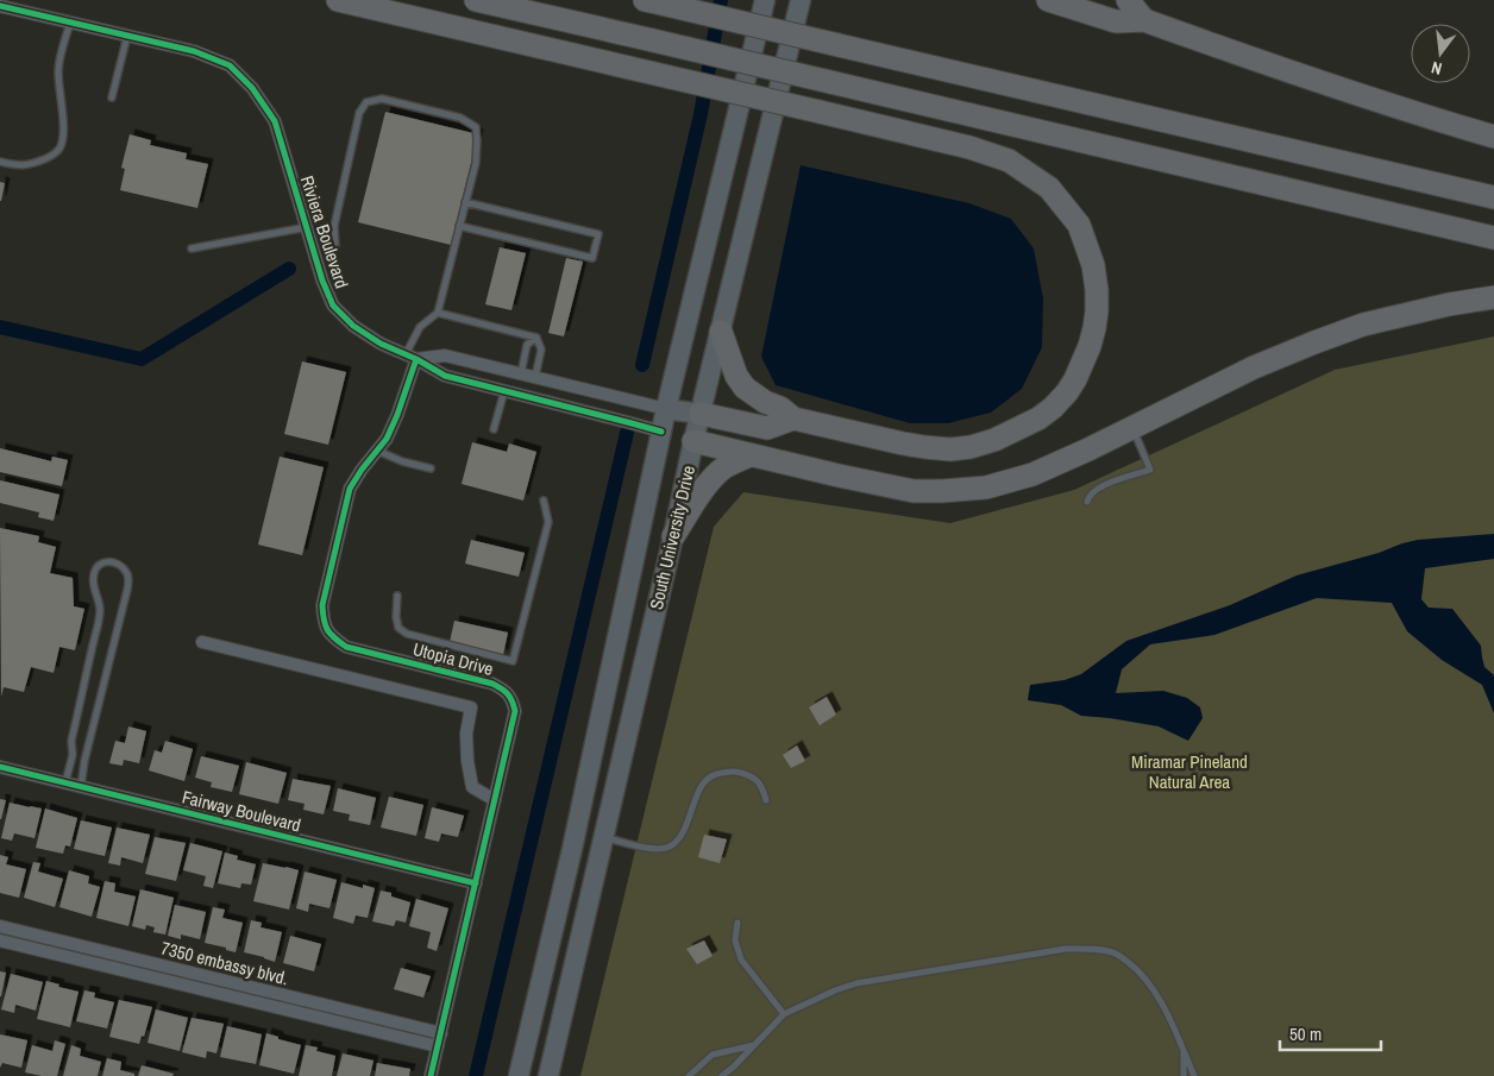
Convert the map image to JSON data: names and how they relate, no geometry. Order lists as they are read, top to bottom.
{
  "streets": {
    "main road": ["South University Drive"],
    "street": [
      "Riviera Boulevard",
      "Utopia Drive",
      "Fairway Boulevard",
      "7350 embassy blvd."
    ]
  },
  "crossings": [
    ["Riviera Boulevard", "South University Drive"],
    ["Riviera Boulevard", "Utopia Drive"],
    ["Utopia Drive", "Fairway Boulevard"],
    ["Utopia Drive", "7350 embassy blvd."]
  ],
  "parks": ["Miramar Pineland Natural Area"],
  "scale_bar": "50 m",
  "north": "bottom"
}
